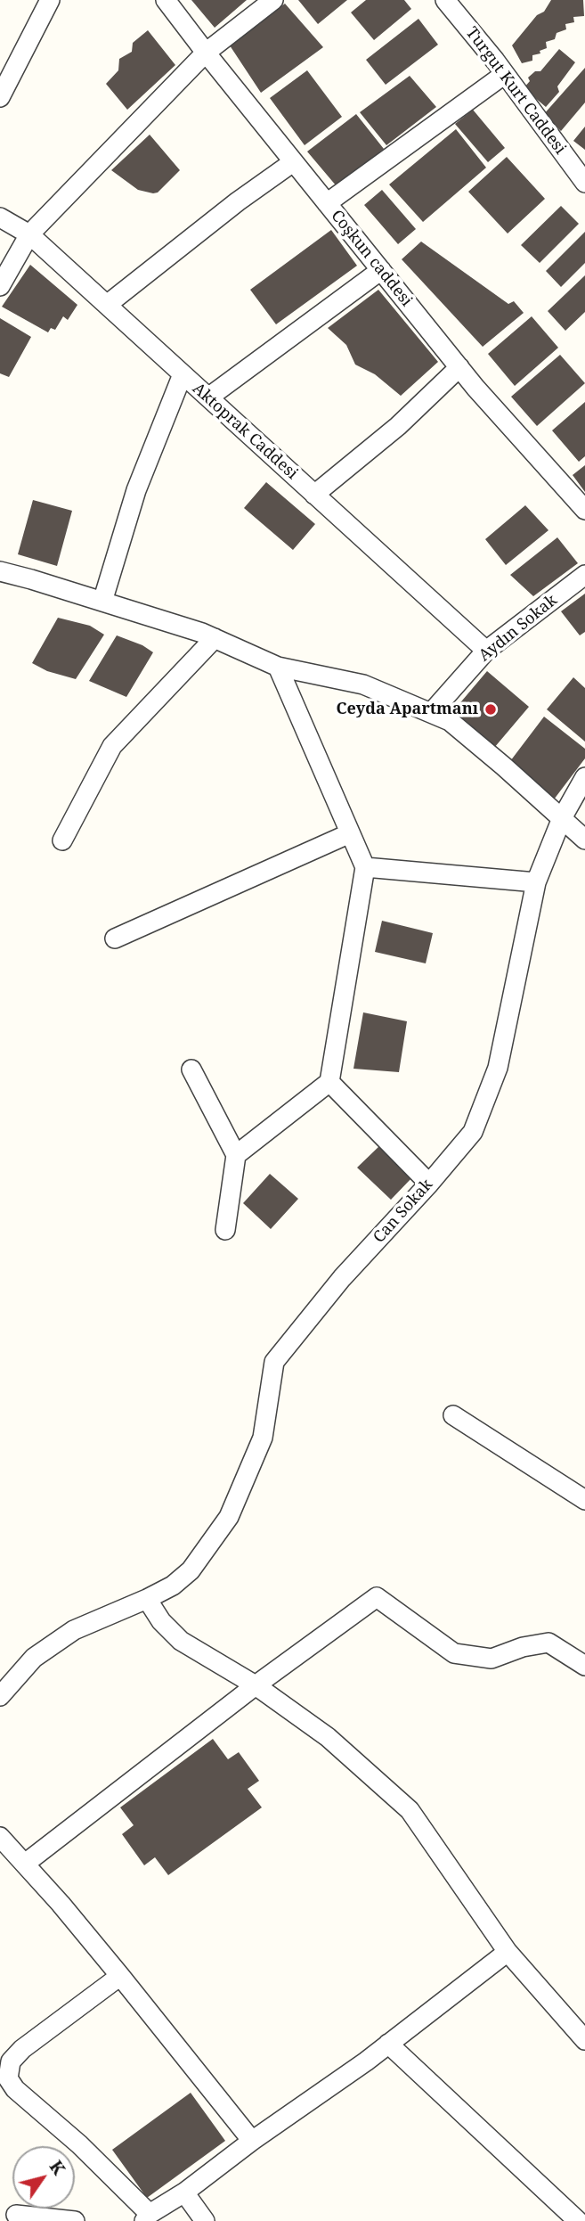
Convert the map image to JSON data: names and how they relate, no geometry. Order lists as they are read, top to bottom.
{
  "streets": {
    "street": [
      "Turgut Kurt Caddesi",
      "Coşkun caddesi",
      "Aktoprak Caddesi",
      "Aydın Sokak",
      "Can Sokak"
    ]
  },
  "crossings": [
    ["Aktoprak Caddesi", "Aydın Sokak"]
  ],
  "places": ["Ceyda Apartmanı"],
  "north": "top right"
}
